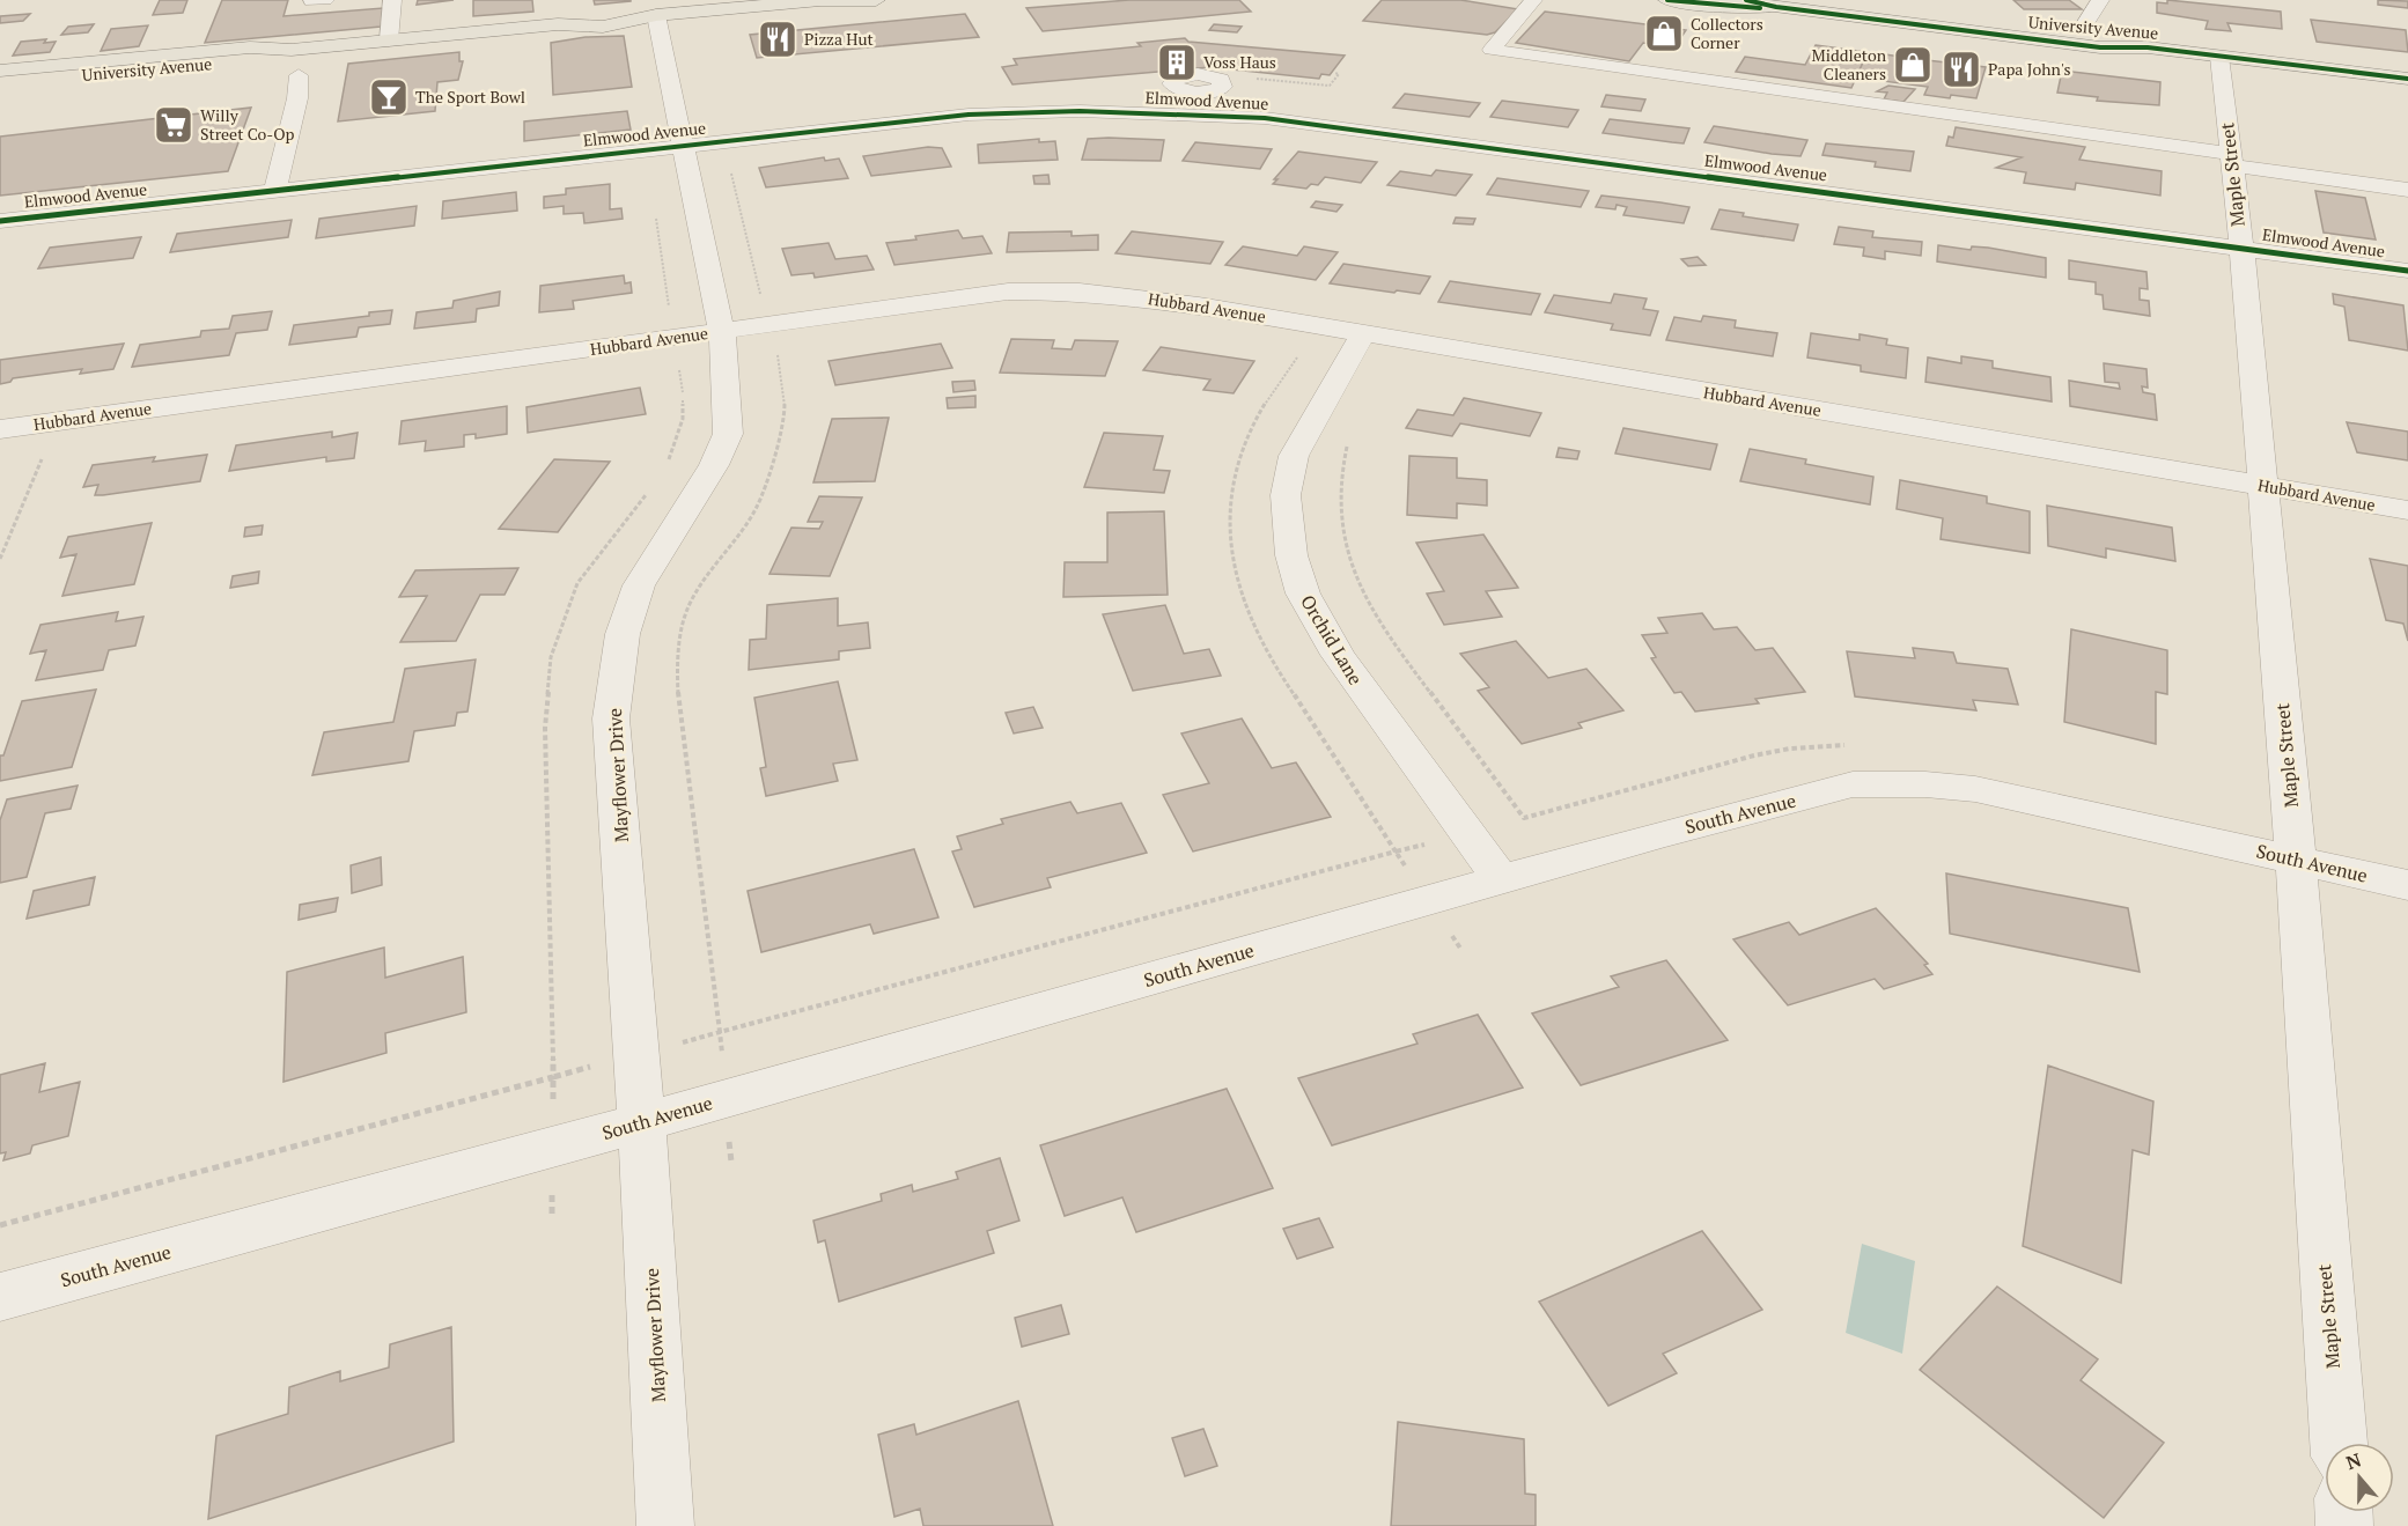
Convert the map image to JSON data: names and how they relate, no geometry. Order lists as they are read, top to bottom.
{
  "streets": {
    "main road": ["University Avenue"],
    "street": [
      "Elmwood Avenue",
      "Maple Street",
      "Hubbard Avenue",
      "Orchid Lane",
      "Mayflower Drive",
      "South Avenue"
    ]
  },
  "crossings": [
    ["University Avenue", "Maple Street"],
    ["University Avenue", "Mayflower Drive"],
    ["Elmwood Avenue", "Maple Street"],
    ["Elmwood Avenue", "Mayflower Drive"],
    ["Maple Street", "Hubbard Avenue"],
    ["Maple Street", "South Avenue"],
    ["Hubbard Avenue", "Orchid Lane"],
    ["Hubbard Avenue", "Mayflower Drive"],
    ["Orchid Lane", "South Avenue"],
    ["Mayflower Drive", "South Avenue"]
  ],
  "places": {
    "shop": ["Collectors Corner", "Middleton Cleaners"],
    "restaurant": ["Pizza Hut", "Papa John's"],
    "building": ["Voss Haus"],
    "bar": ["The Sport Bowl"],
    "supermarket": ["Willy Street Co-Op"]
  },
  "north": "top"
}
